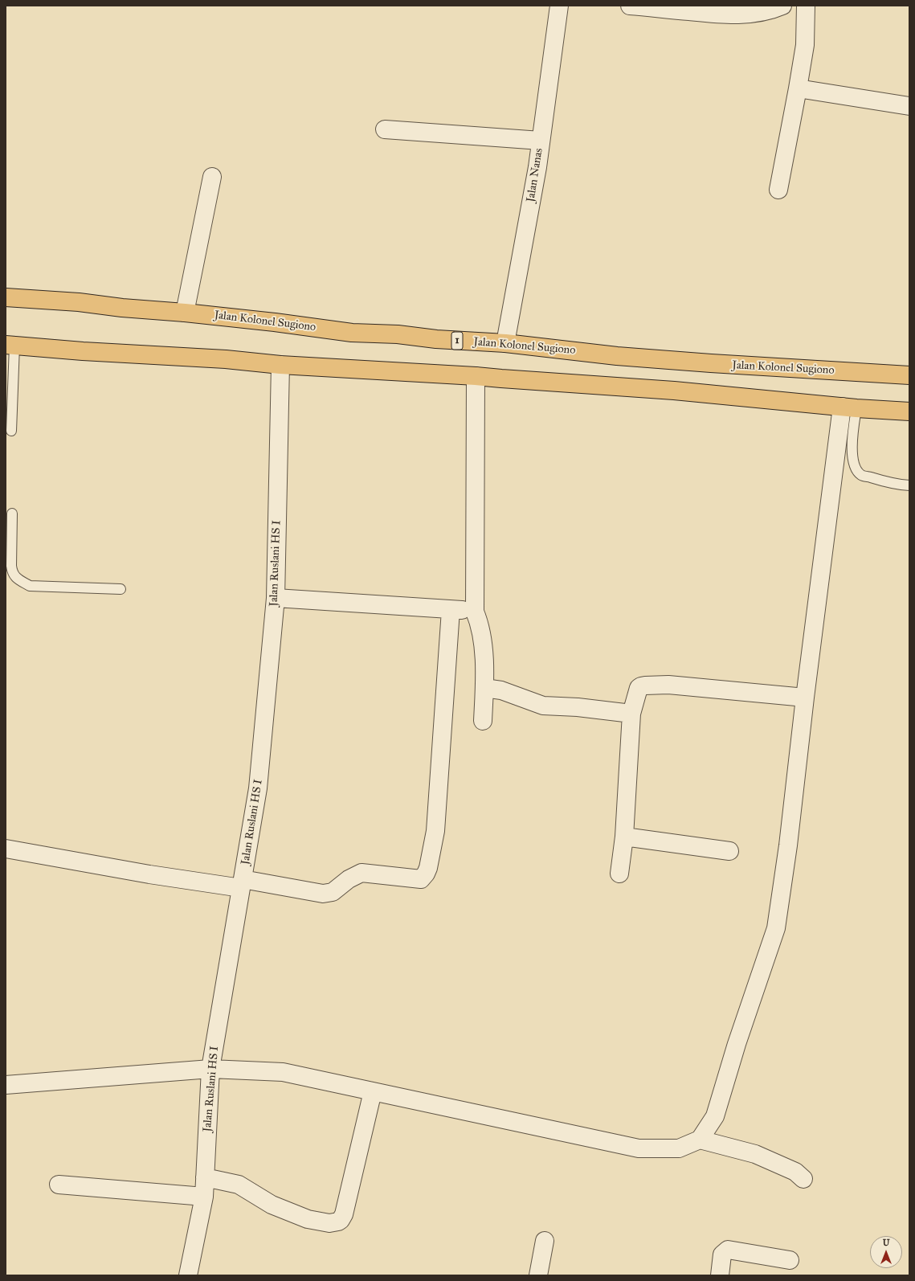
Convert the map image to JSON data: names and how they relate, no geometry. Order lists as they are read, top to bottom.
{
  "streets": {
    "highway": ["Jalan Kolonel Sugiono", "1"],
    "street": ["Jalan Nanas", "Jalan Ruslani HS I"]
  },
  "crossings": [
    ["Jalan Nanas", "Jalan Kolonel Sugiono"]
  ],
  "north": "top"
}
